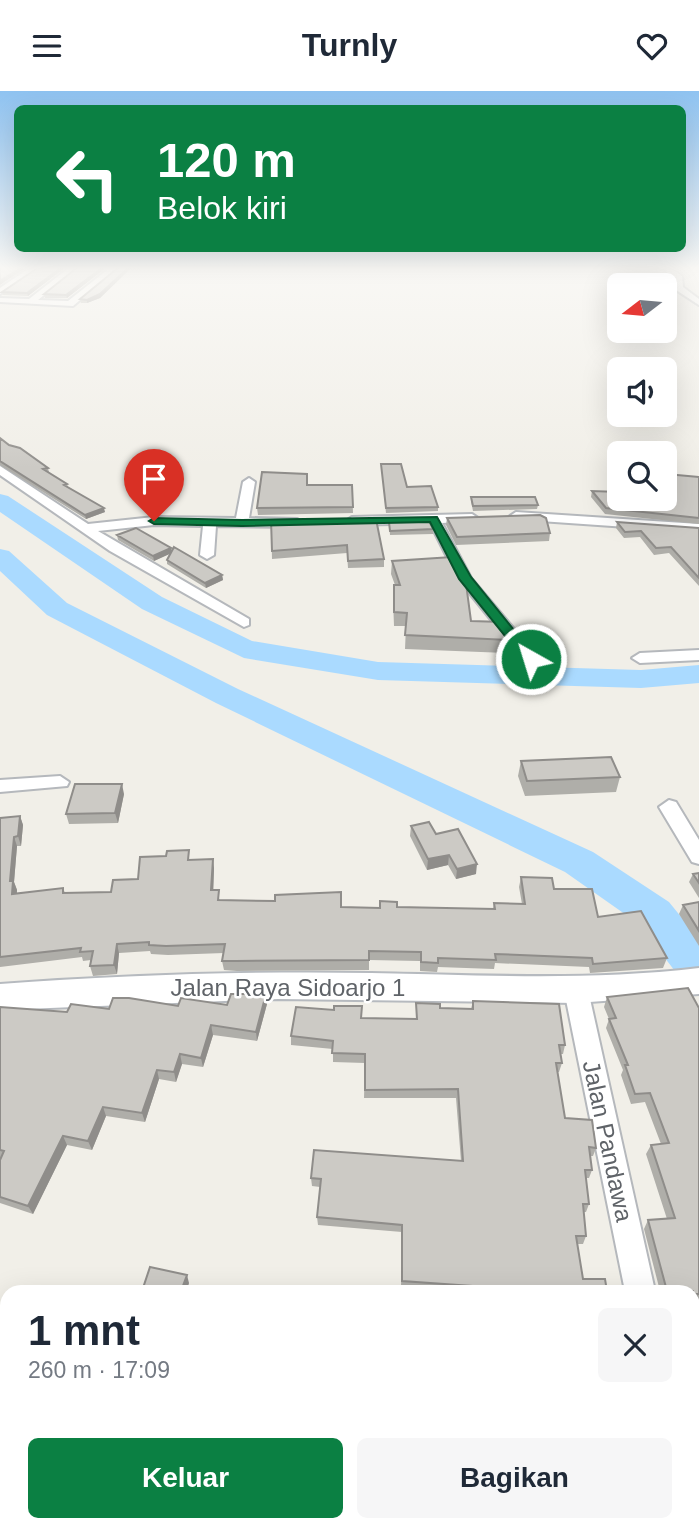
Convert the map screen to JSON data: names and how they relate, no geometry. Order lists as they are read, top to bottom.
{
  "streets": {
    "street": ["Jalan Raya Sidoarjo 1", "Jalan Pandawa"]
  },
  "crossings": [
    ["Jalan Raya Sidoarjo 1", "Jalan Pandawa"]
  ],
  "north": "left",
  "page": {
    "header": "Turnly",
    "turn": ["120 m", "Belok kiri"],
    "heading": ["1 mnt", "260 m · 17:09"],
    "buttons": ["Keluar", "Bagikan"]
  }
}
